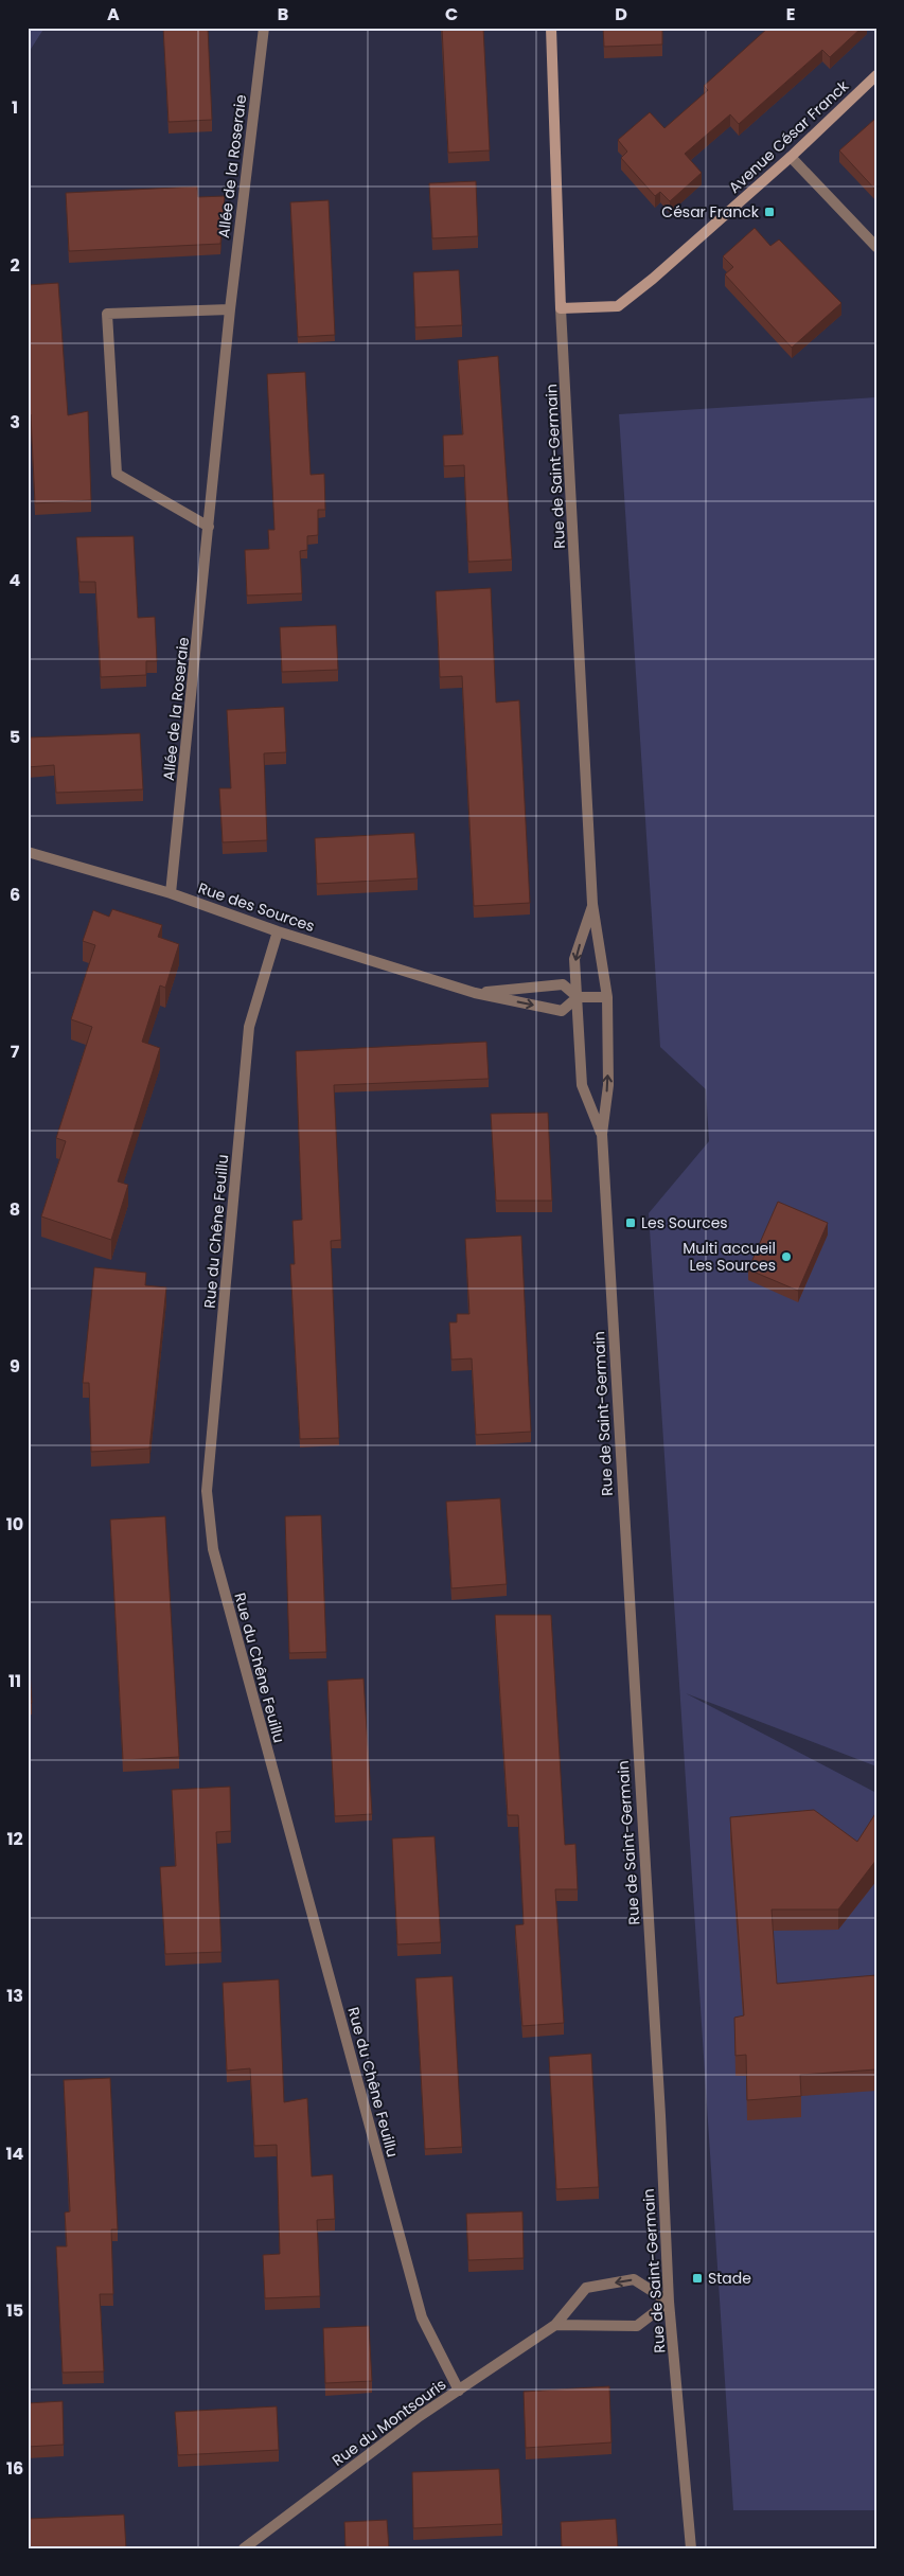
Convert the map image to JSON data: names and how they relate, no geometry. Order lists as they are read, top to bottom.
{
  "streets": {
    "street": [
      "Avenue César Franck",
      "Allée de la Roseraie",
      "Rue de Saint-Germain",
      "Rue des Sources",
      "Rue du Chêne Feuillu",
      "Rue du Montsouris"
    ]
  },
  "crossings": [
    ["Avenue César Franck", "Rue de Saint-Germain"],
    ["Allée de la Roseraie", "Rue des Sources"],
    ["Rue de Saint-Germain", "Rue des Sources"],
    ["Rue de Saint-Germain", "Rue du Montsouris"],
    ["Rue des Sources", "Rue du Chêne Feuillu"],
    ["Rue du Chêne Feuillu", "Rue du Montsouris"]
  ],
  "places": {
    "transit": ["César Franck", "Les Sources", "Stade"],
    "other": ["Multi accueil Les Sources"]
  },
  "grid": {
    "columns": [
      "A",
      "B",
      "C",
      "D",
      "E"
    ],
    "rows": [
      "1",
      "2",
      "3",
      "4",
      "5",
      "6",
      "7",
      "8",
      "9",
      "10",
      "11",
      "12",
      "13",
      "14",
      "15",
      "16"
    ]
  }
}
